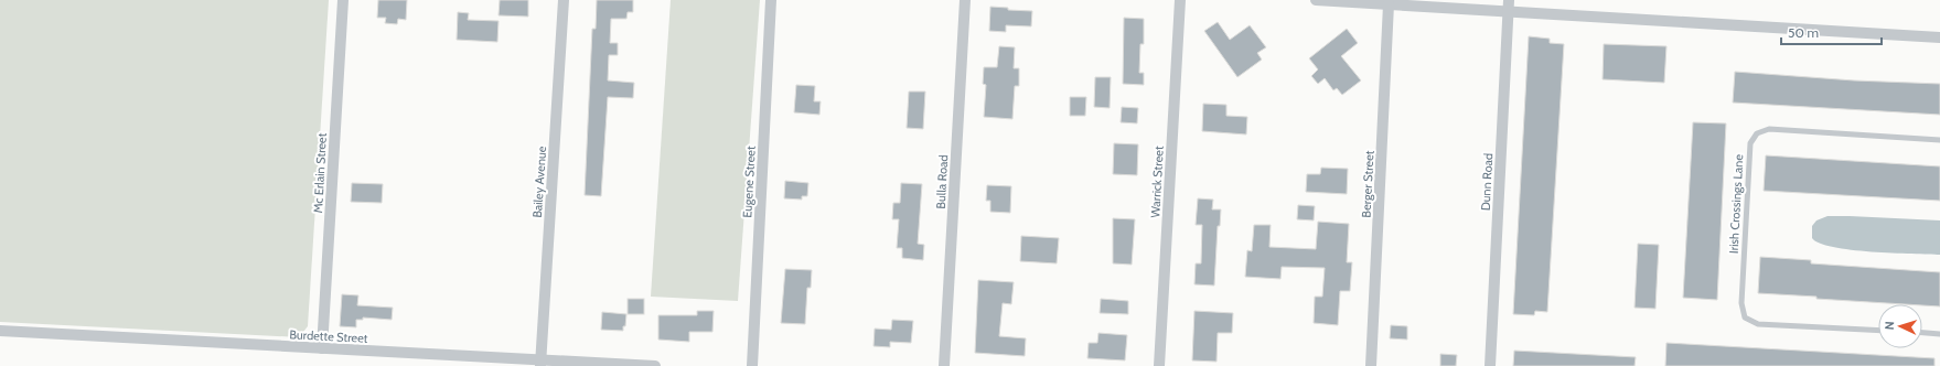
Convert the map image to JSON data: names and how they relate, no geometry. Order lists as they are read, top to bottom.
{
  "streets": {
    "street": [
      "Mc Erlain Street",
      "Bailey Avenue",
      "Eugene Street",
      "Bulla Road",
      "Warrick Street",
      "Dunn Road",
      "Berger Street",
      "Burdette Street"
    ],
    "lane": ["Irish Crossings Lane"]
  },
  "crossings": [
    ["Mc Erlain Street", "Burdette Street"],
    ["Bailey Avenue", "Burdette Street"]
  ],
  "scale_bar": "50 m",
  "north": "left"
}
